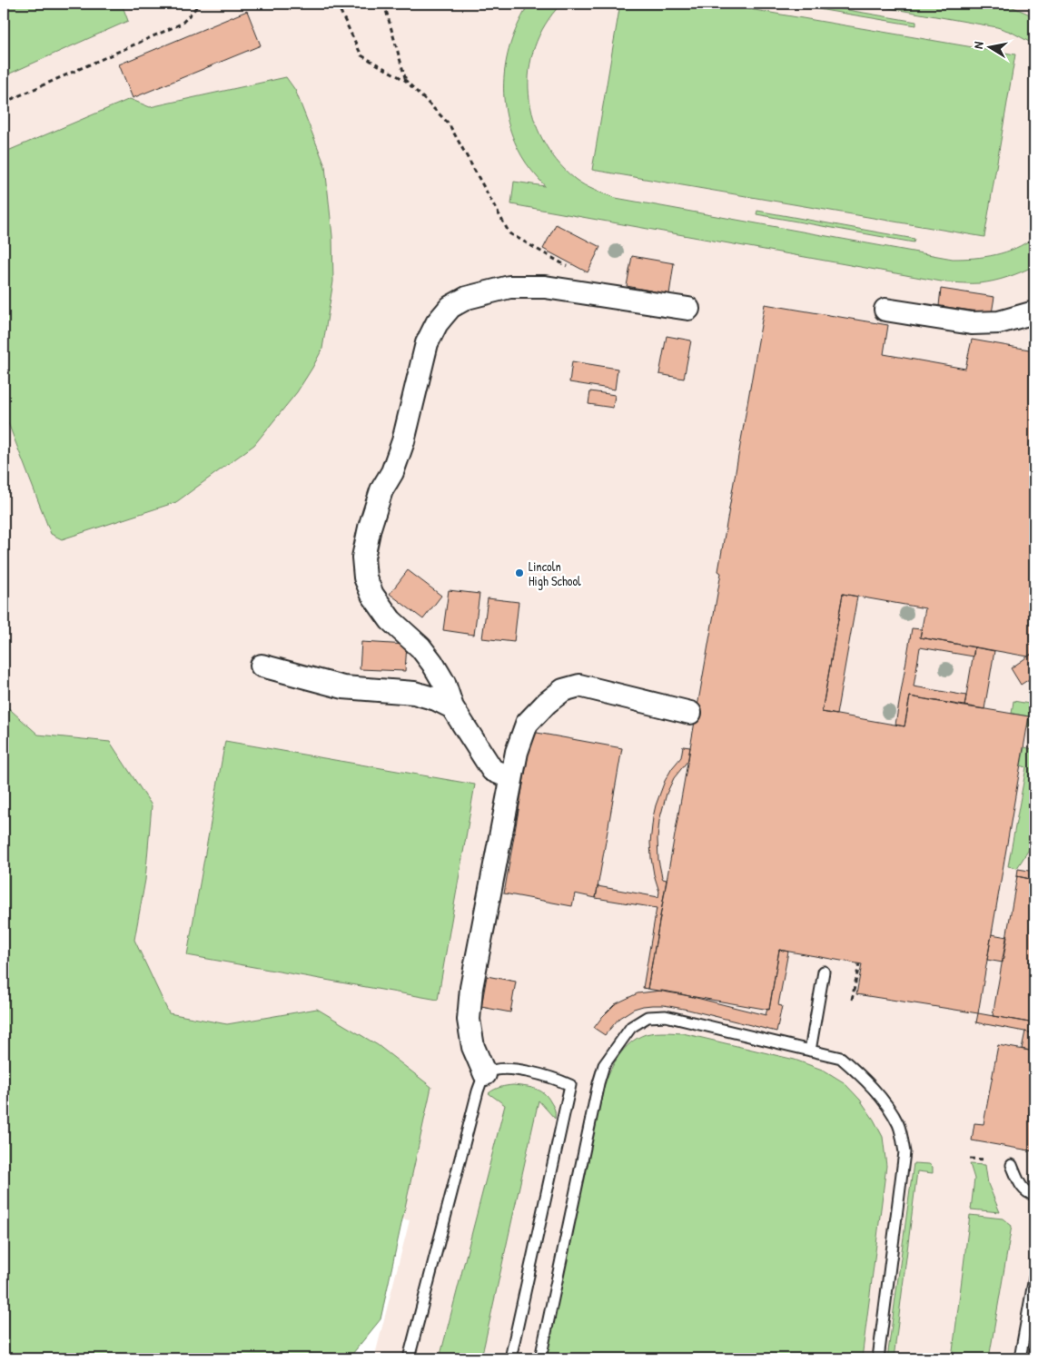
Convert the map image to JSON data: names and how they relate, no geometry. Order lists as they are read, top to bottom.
{
  "places": ["Lincoln High School"],
  "north": "left"
}
